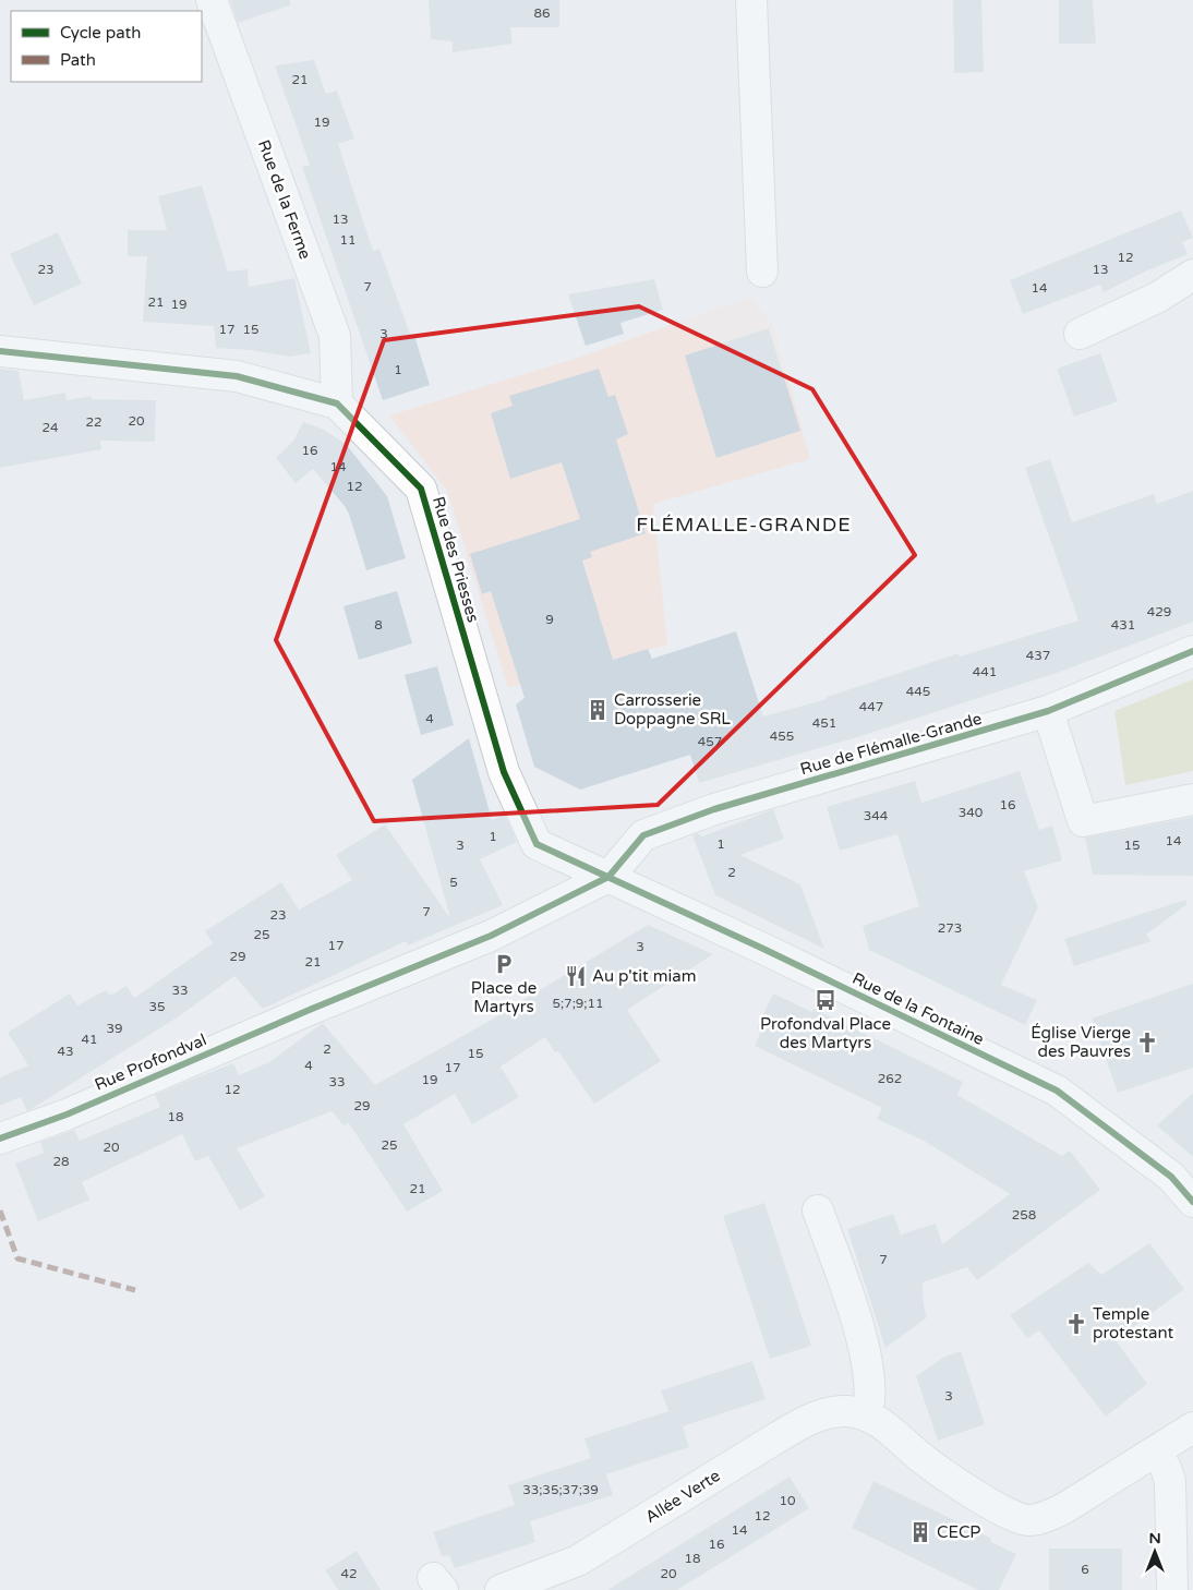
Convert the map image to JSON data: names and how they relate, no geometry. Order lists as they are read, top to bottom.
{
  "streets": {
    "street": [
      "Rue de la Ferme",
      "Rue des Priesses",
      "Rue de Flémalle-Grande",
      "Rue de la Fontaine",
      "Rue Profondval",
      "Allée Verte"
    ]
  },
  "crossings": [
    ["Rue de la Ferme", "Rue des Priesses"],
    ["Rue des Priesses", "Rue de Flémalle-Grande"],
    ["Rue des Priesses", "Rue de la Fontaine"],
    ["Rue des Priesses", "Rue Profondval"],
    ["Rue de Flémalle-Grande", "Rue de la Fontaine"],
    ["Rue de Flémalle-Grande", "Rue Profondval"],
    ["Rue de la Fontaine", "Rue Profondval"]
  ],
  "districts": ["FLÉMALLE-GRANDE"],
  "places": {
    "building": ["Carrosserie Doppagne SRL", "CECP"],
    "parking": ["Place de Martyrs"],
    "restaurant": ["Au p'tit miam"],
    "bus stop": ["Profondval Place des Martyrs"],
    "church": ["Église Vierge des Pauvres", "Temple protestant"]
  },
  "house_numbers": [
    "86",
    "21",
    "19",
    "13",
    "11",
    "12",
    "23",
    "13",
    "7",
    "14",
    "21",
    "19",
    "17",
    "15",
    "3",
    "1",
    "20",
    "22",
    "24",
    "16",
    "14",
    "12",
    "429",
    "9",
    "8",
    "431",
    "437",
    "441",
    "445",
    "447",
    "4",
    "451",
    "455",
    "457",
    "16",
    "340",
    "344",
    "1",
    "14",
    "1",
    "3",
    "15",
    "2",
    "5",
    "7",
    "23",
    "273",
    "25",
    "17",
    "3",
    "29",
    "21",
    "33",
    "5;7;9;11",
    "35",
    "39",
    "41",
    "2",
    "43",
    "15",
    "4",
    "17",
    "262",
    "19",
    "33",
    "12",
    "29",
    "18",
    "25",
    "20",
    "28",
    "21",
    "258",
    "7",
    "3",
    "33;35;37;39",
    "10",
    "12",
    "14",
    "16",
    "18",
    "6",
    "42",
    "20"
  ],
  "legend": ["Cycle path", "Path"],
  "north": "top"
}
